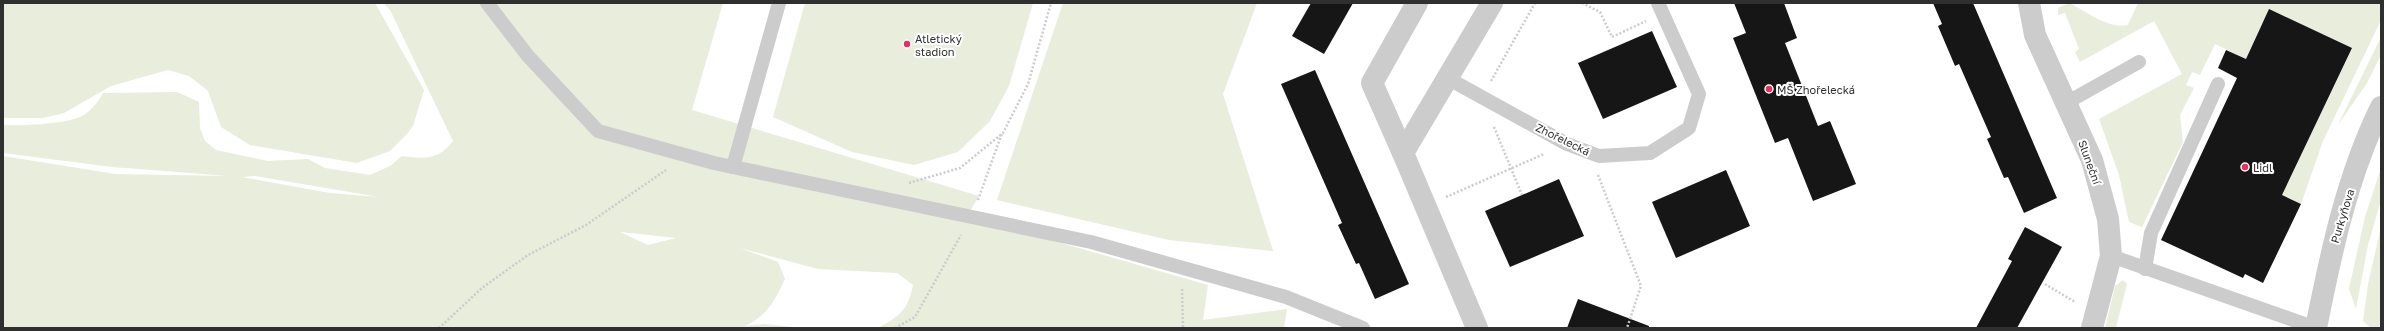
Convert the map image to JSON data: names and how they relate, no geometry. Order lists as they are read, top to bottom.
{
  "streets": {
    "street": ["Sluneční", "Purkyňova"],
    "lane": ["Zhořelecká"]
  },
  "places": ["Atletický stadion", "MŠ Zhořelecká", "Lidl"]
}
